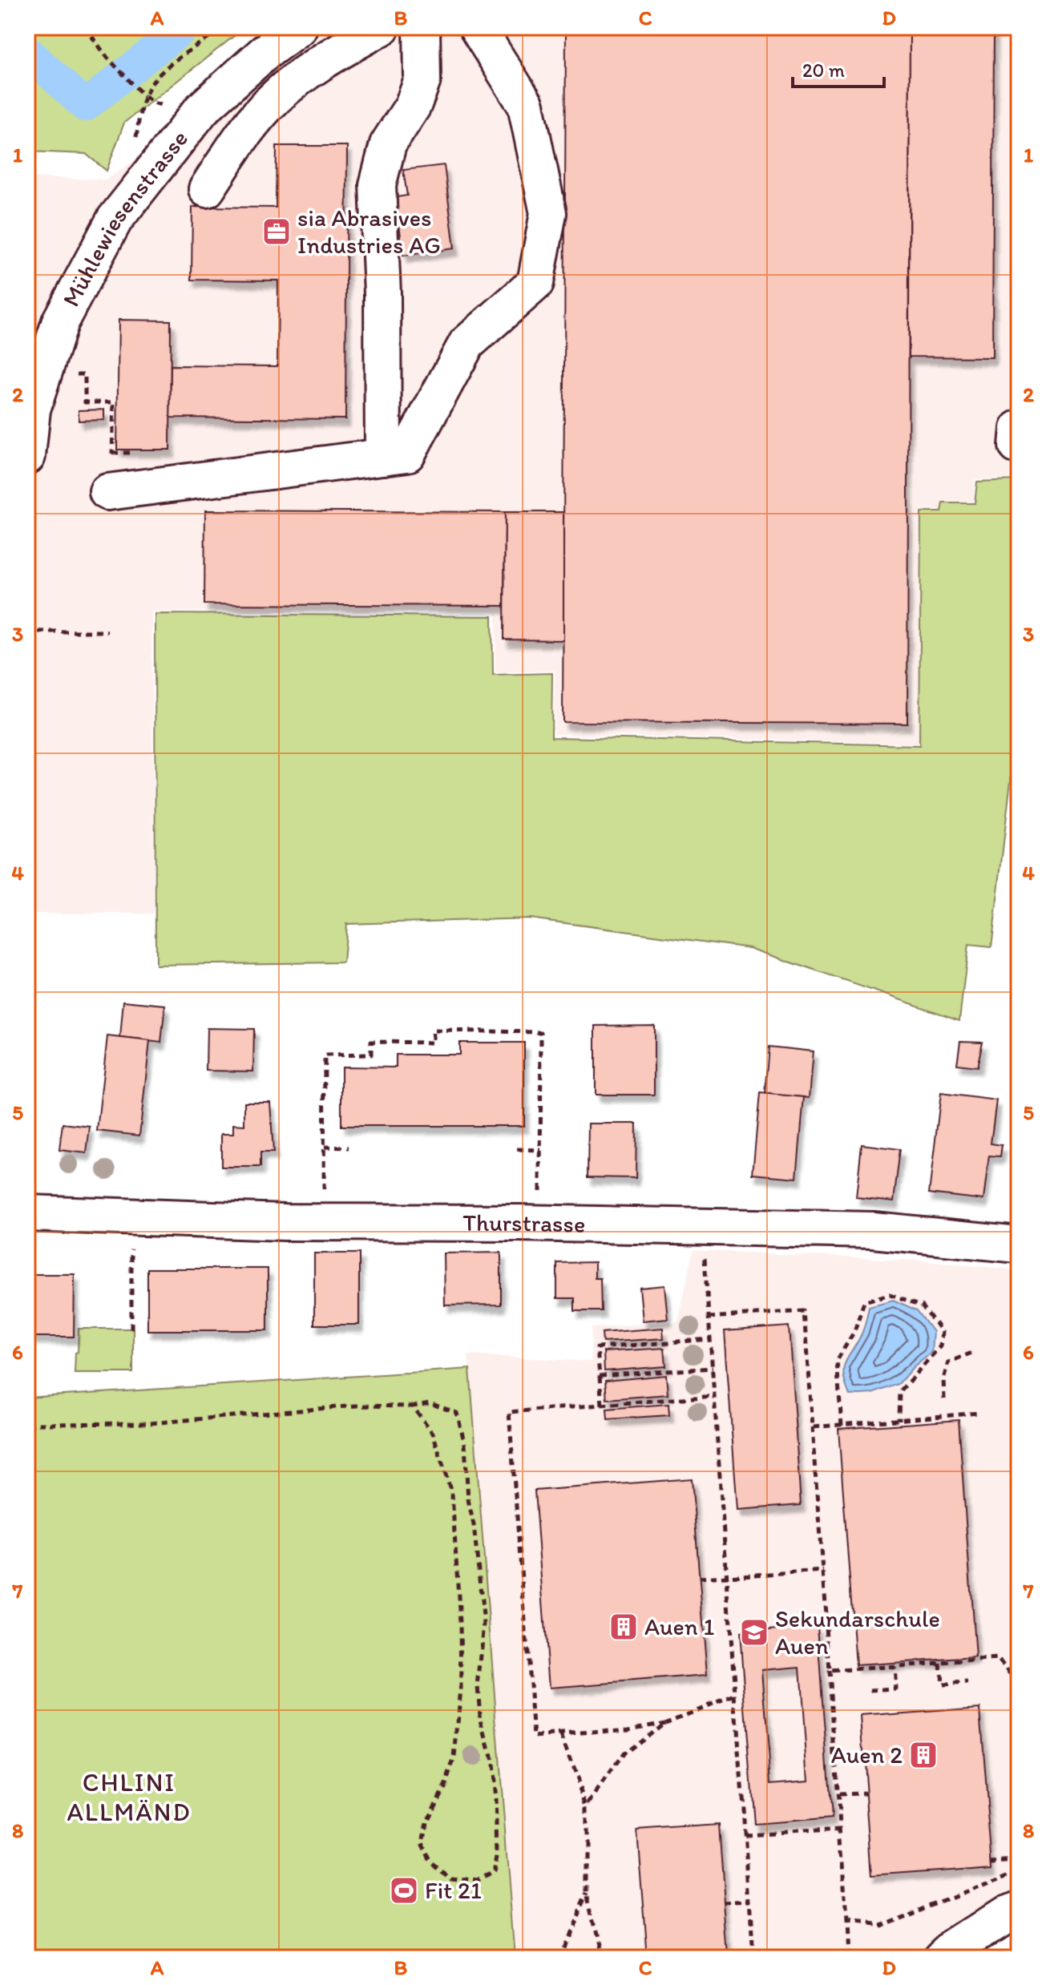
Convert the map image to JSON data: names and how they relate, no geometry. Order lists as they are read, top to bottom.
{
  "streets": {
    "street": ["Mühlewiesenstrasse", "Thurstrasse"]
  },
  "districts": ["CHLINI ALLMÄND"],
  "places": {
    "office": ["sia Abrasives Industries AG"],
    "building": ["Auen 1", "Auen 2"],
    "school or university": ["Sekundarschule Auen"],
    "sports": ["Fit 21"]
  },
  "scale_bar": "20 m",
  "grid": {
    "columns": [
      "A",
      "B",
      "C",
      "D"
    ],
    "rows": [
      "1",
      "2",
      "3",
      "4",
      "5",
      "6",
      "7",
      "8"
    ]
  }
}
